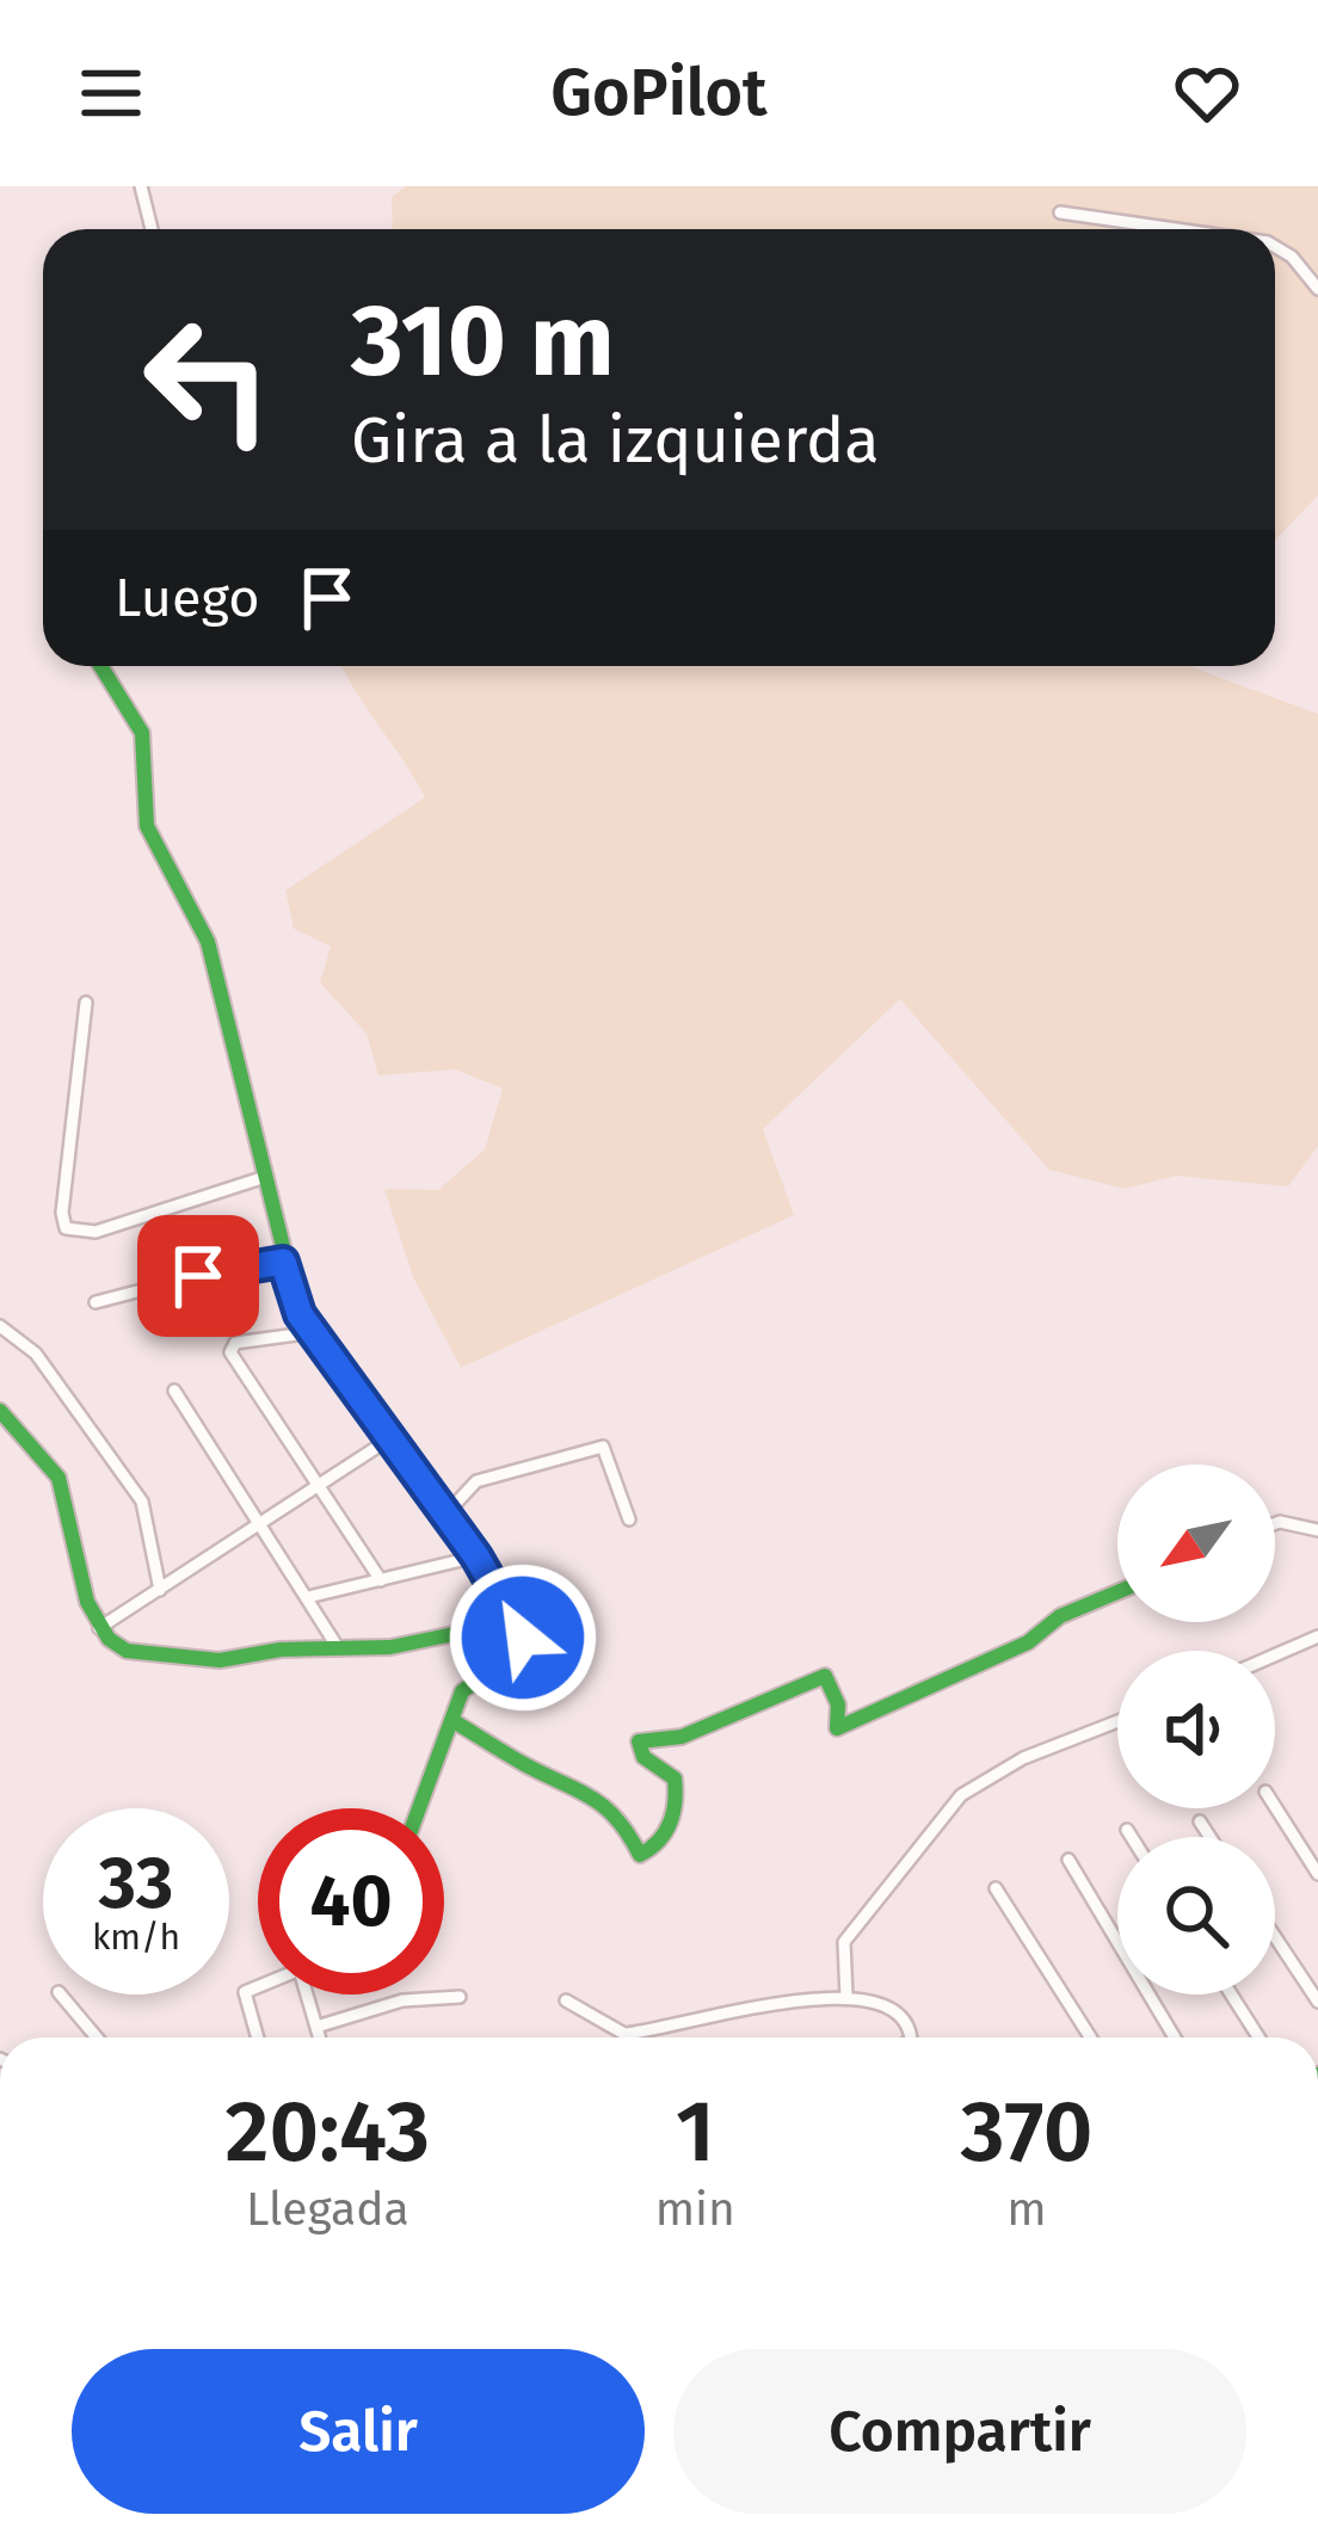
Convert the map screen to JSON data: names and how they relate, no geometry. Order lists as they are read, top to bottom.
{
  "north": "bottom left",
  "page": {
    "header": "GoPilot",
    "turn": ["310 m", "Gira a la izquierda"],
    "then": "Luego",
    "speed": "33 km/h",
    "limit": "40",
    "eta": [
      "20:43",
      "Llegada",
      "1",
      "min",
      "370",
      "m"
    ],
    "buttons": ["Salir", "Compartir"]
  }
}
